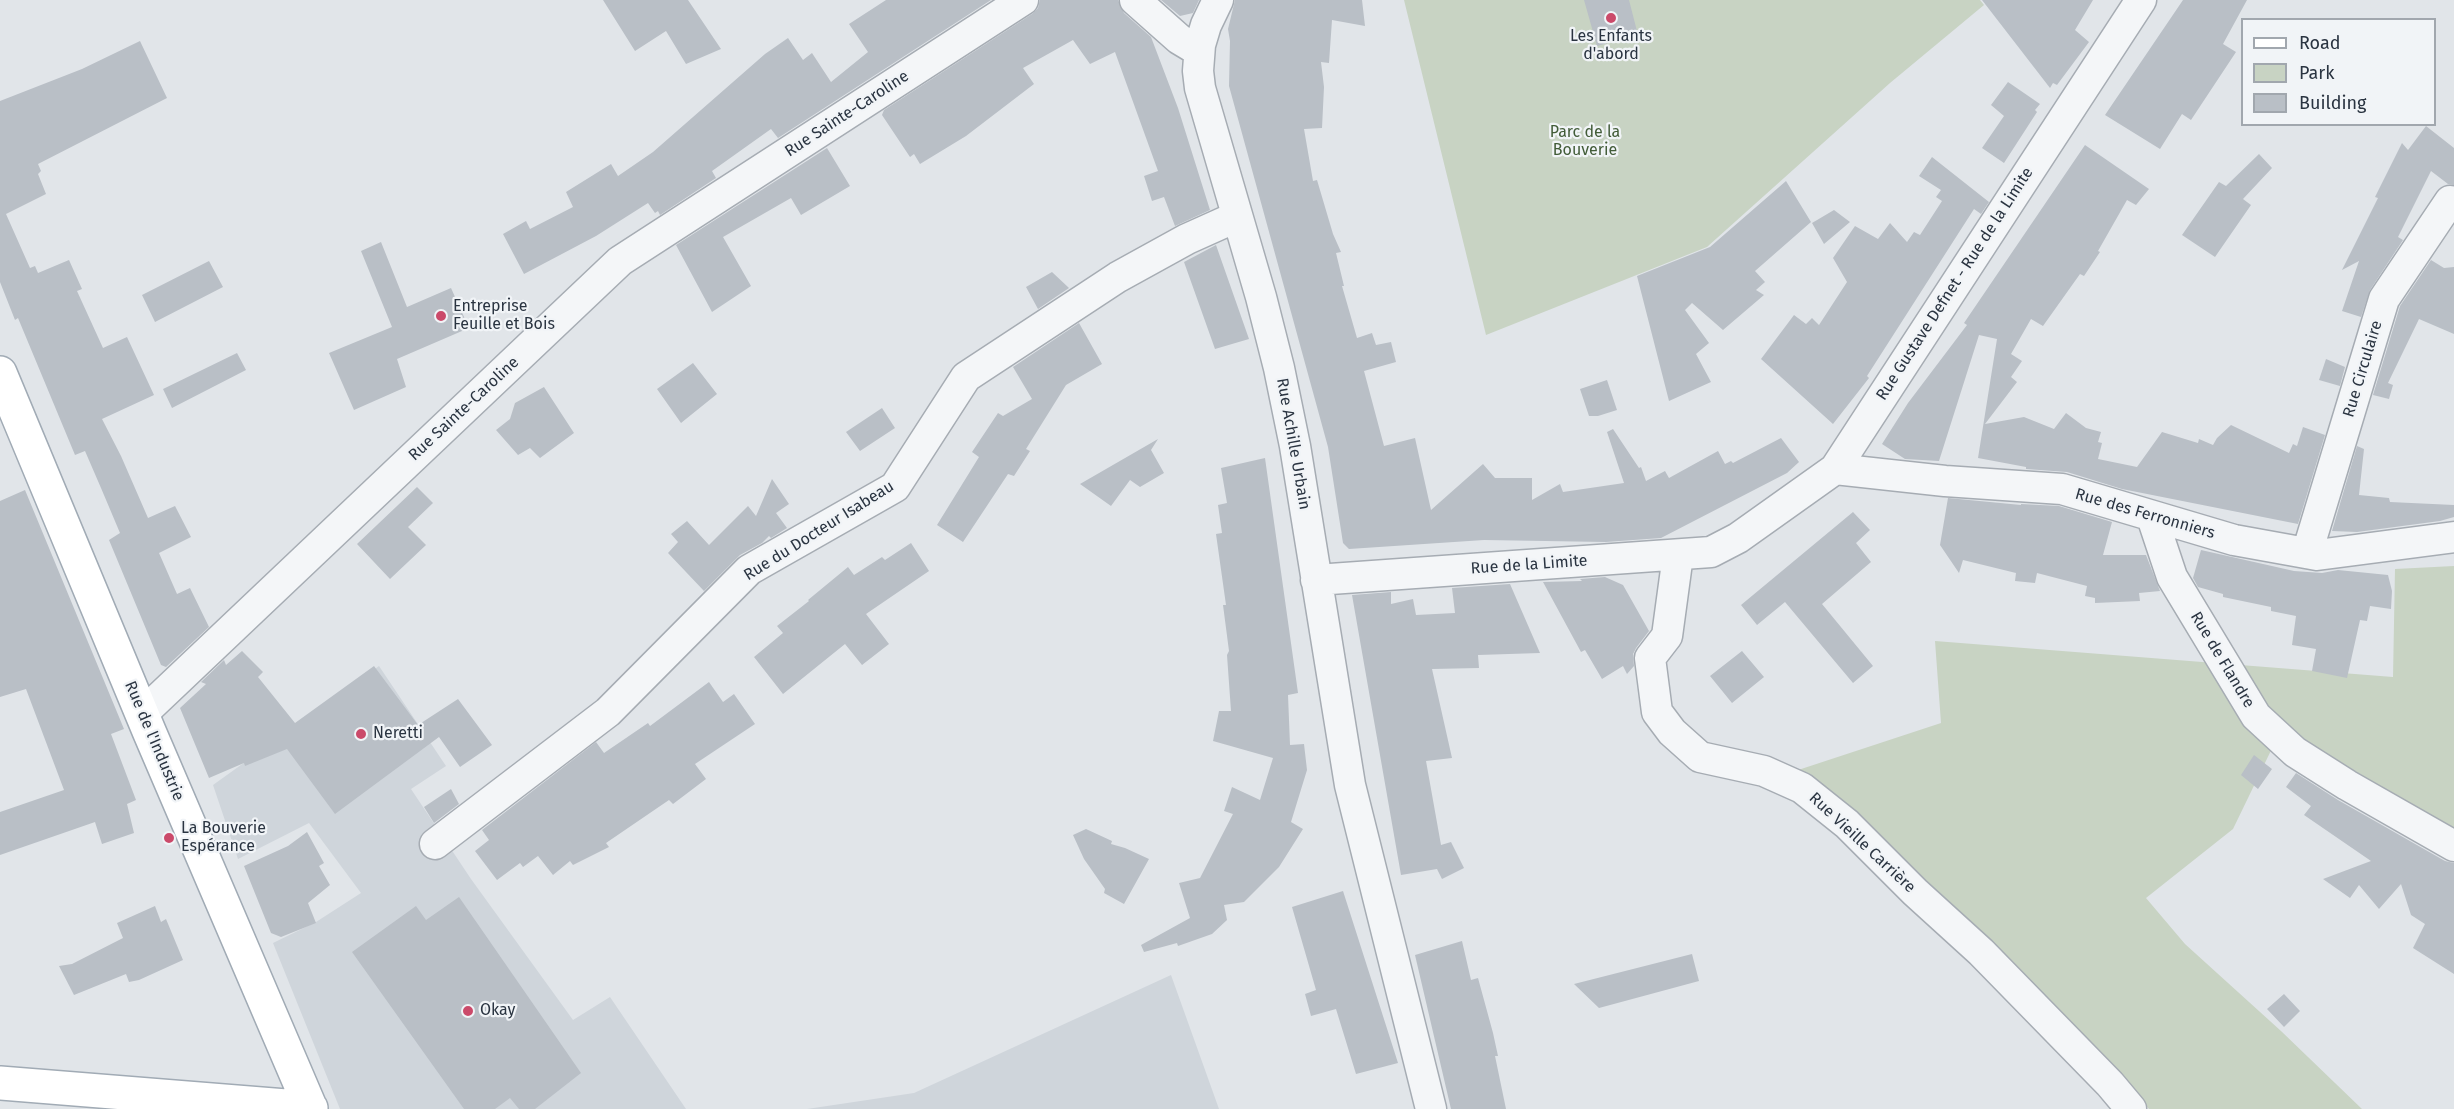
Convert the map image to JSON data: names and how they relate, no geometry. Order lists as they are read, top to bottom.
{
  "streets": {
    "main road": ["Rue de l'Industrie"],
    "street": [
      "Rue Sainte-Caroline",
      "Rue Gustave Defnet - Rue de la Limite",
      "Rue Circulaire",
      "Rue Achille Urbain",
      "Rue des Ferronniers",
      "Rue du Docteur Isabeau",
      "Rue de la Limite",
      "Rue de Flandre",
      "Rue Vieille Carrière"
    ]
  },
  "crossings": [
    ["Rue Sainte-Caroline", "Rue de l'Industrie"],
    ["Rue Gustave Defnet - Rue de la Limite", "Rue des Ferronniers"],
    ["Rue Gustave Defnet - Rue de la Limite", "Rue de la Limite"],
    ["Rue Circulaire", "Rue des Ferronniers"],
    ["Rue Achille Urbain", "Rue du Docteur Isabeau"],
    ["Rue Achille Urbain", "Rue de la Limite"],
    ["Rue des Ferronniers", "Rue de Flandre"],
    ["Rue de la Limite", "Rue Vieille Carrière"]
  ],
  "parks": ["Parc de la Bouverie"],
  "places": [
    "Les Enfants d'abord",
    "Entreprise Feuille et Bois",
    "Neretti",
    "La Bouverie Espérance",
    "Okay"
  ],
  "legend": ["Road", "Park", "Building"]
}
